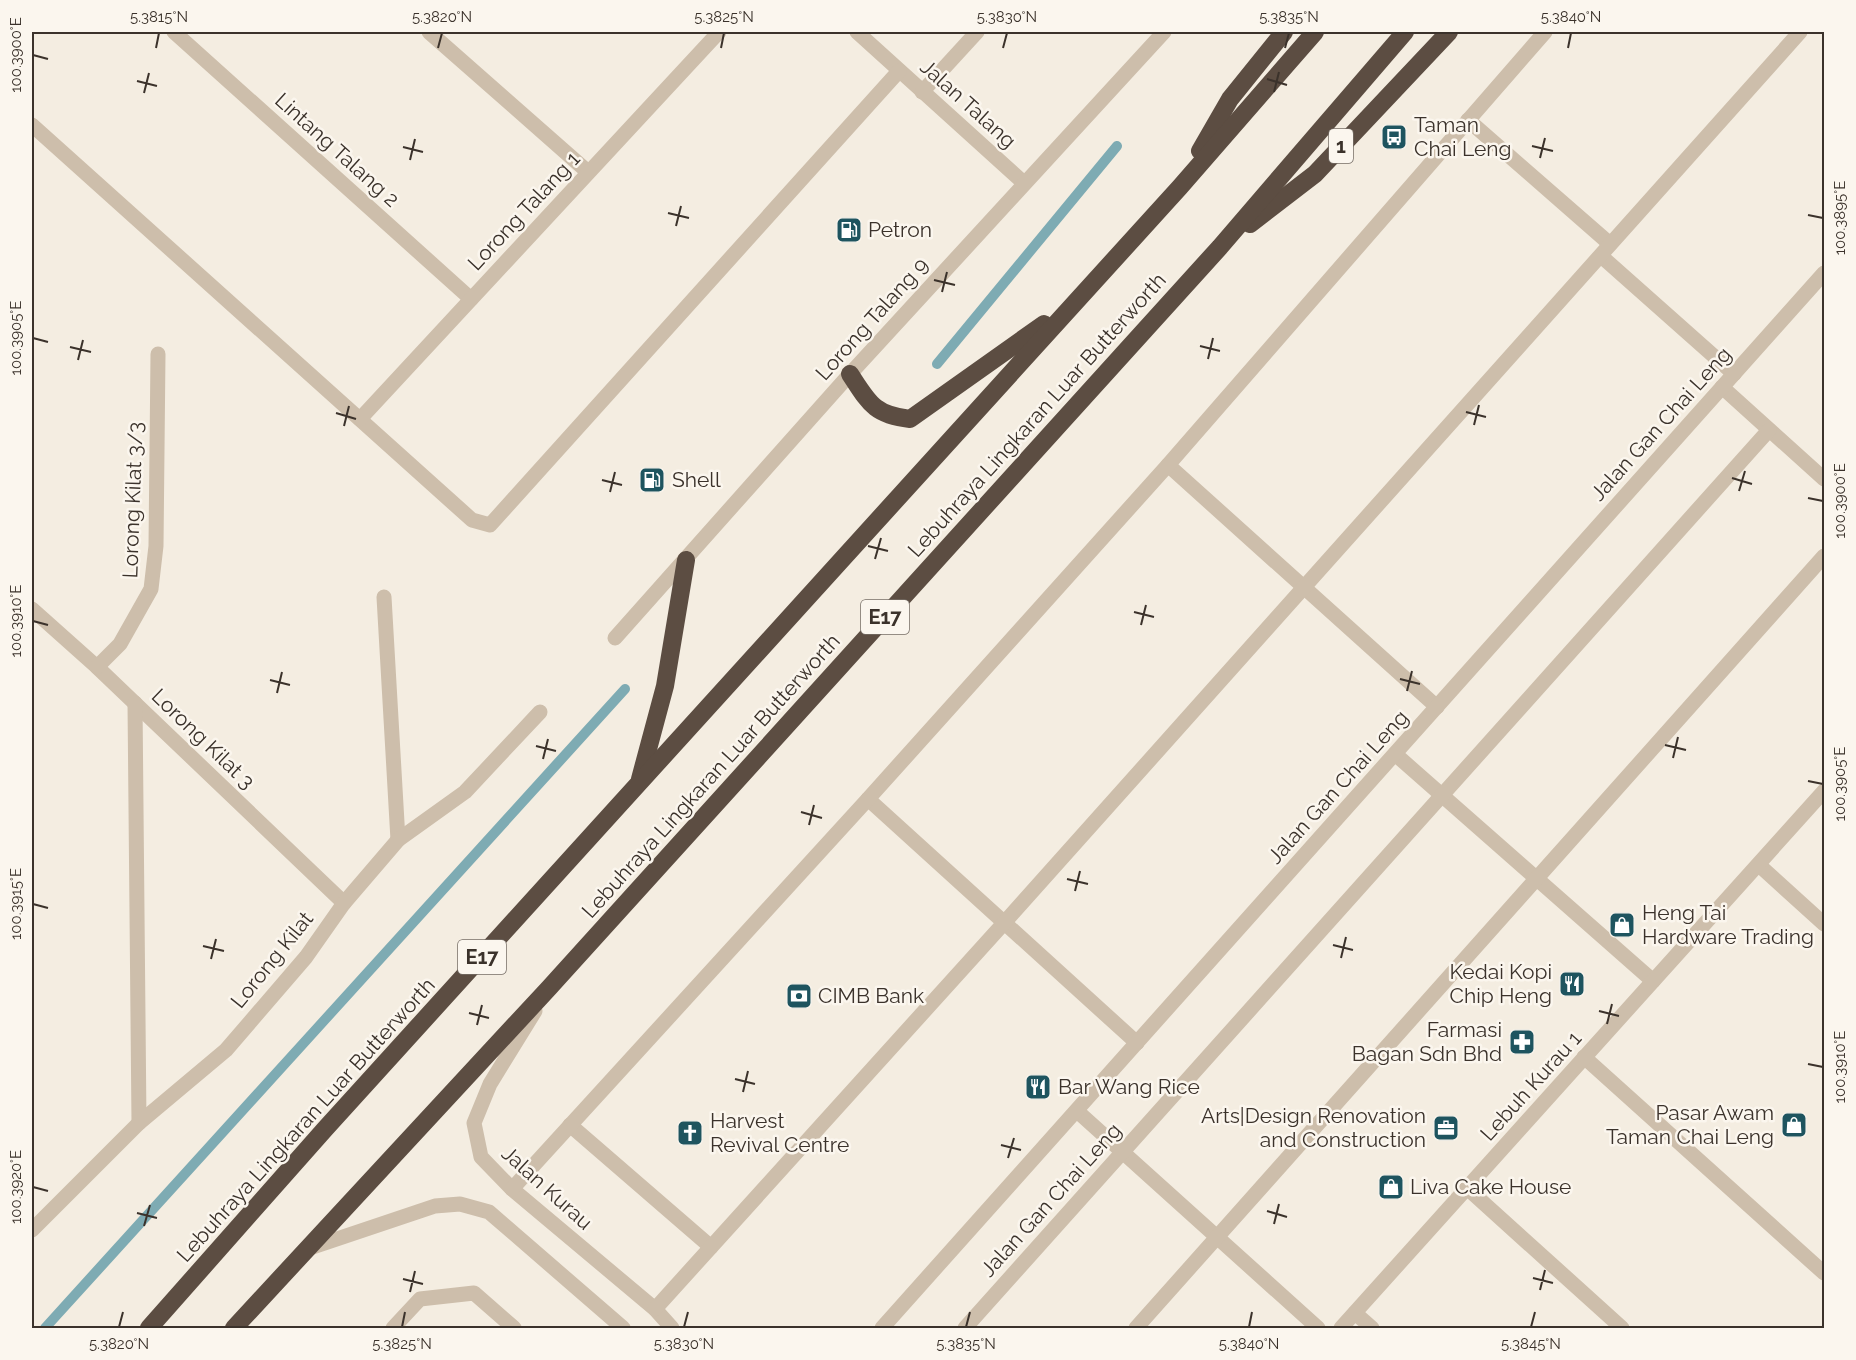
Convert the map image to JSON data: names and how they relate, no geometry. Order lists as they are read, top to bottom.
{
  "streets": {
    "highway": ["1", "Lebuhraya Lingkaran Luar Butterworth", "E17"],
    "street": [
      "Jalan Talang",
      "Lintang Talang 2",
      "Lorong Talang 1",
      "Lorong Talang 9",
      "Jalan Gan Chai Leng",
      "Lorong Kilat 3/3",
      "Lorong Kilat 3",
      "Lorong Kilat",
      "Lebuh Kurau 1",
      "Jalan Kurau"
    ]
  },
  "crossings": [
    ["Jalan Talang", "Lorong Talang 9"],
    ["1", "Lebuhraya Lingkaran Luar Butterworth"],
    ["Lintang Talang 2", "Lorong Talang 1"],
    ["Lebuhraya Lingkaran Luar Butterworth", "Jalan Kurau"],
    ["Lorong Kilat 3/3", "Lorong Kilat 3"],
    ["Lorong Kilat 3", "Lorong Kilat"]
  ],
  "places": {
    "bus stop": ["Taman Chai Leng"],
    "fuel station": ["Petron", "Shell"],
    "shop": ["Heng Tai Hardware Trading", "Pasar Awam Taman Chai Leng", "Liva Cake House"],
    "restaurant": ["Kedai Kopi Chip Heng", "Bar Wang Rice"],
    "bank": ["CIMB Bank"],
    "pharmacy": ["Farmasi Bagan Sdn Bhd"],
    "office": ["Arts|Design Renovation and Construction"],
    "church": ["Harvest Revival Centre"]
  },
  "coordinates": [
    "5.3815°N",
    "5.3820°N",
    "5.3825°N",
    "5.3830°N",
    "5.3835°N",
    "5.3840°N",
    "100.3900°E",
    "100.3895°E",
    "100.3905°E",
    "100.3910°E",
    "100.3915°E",
    "100.3920°E",
    "5.3845°N"
  ]
}
